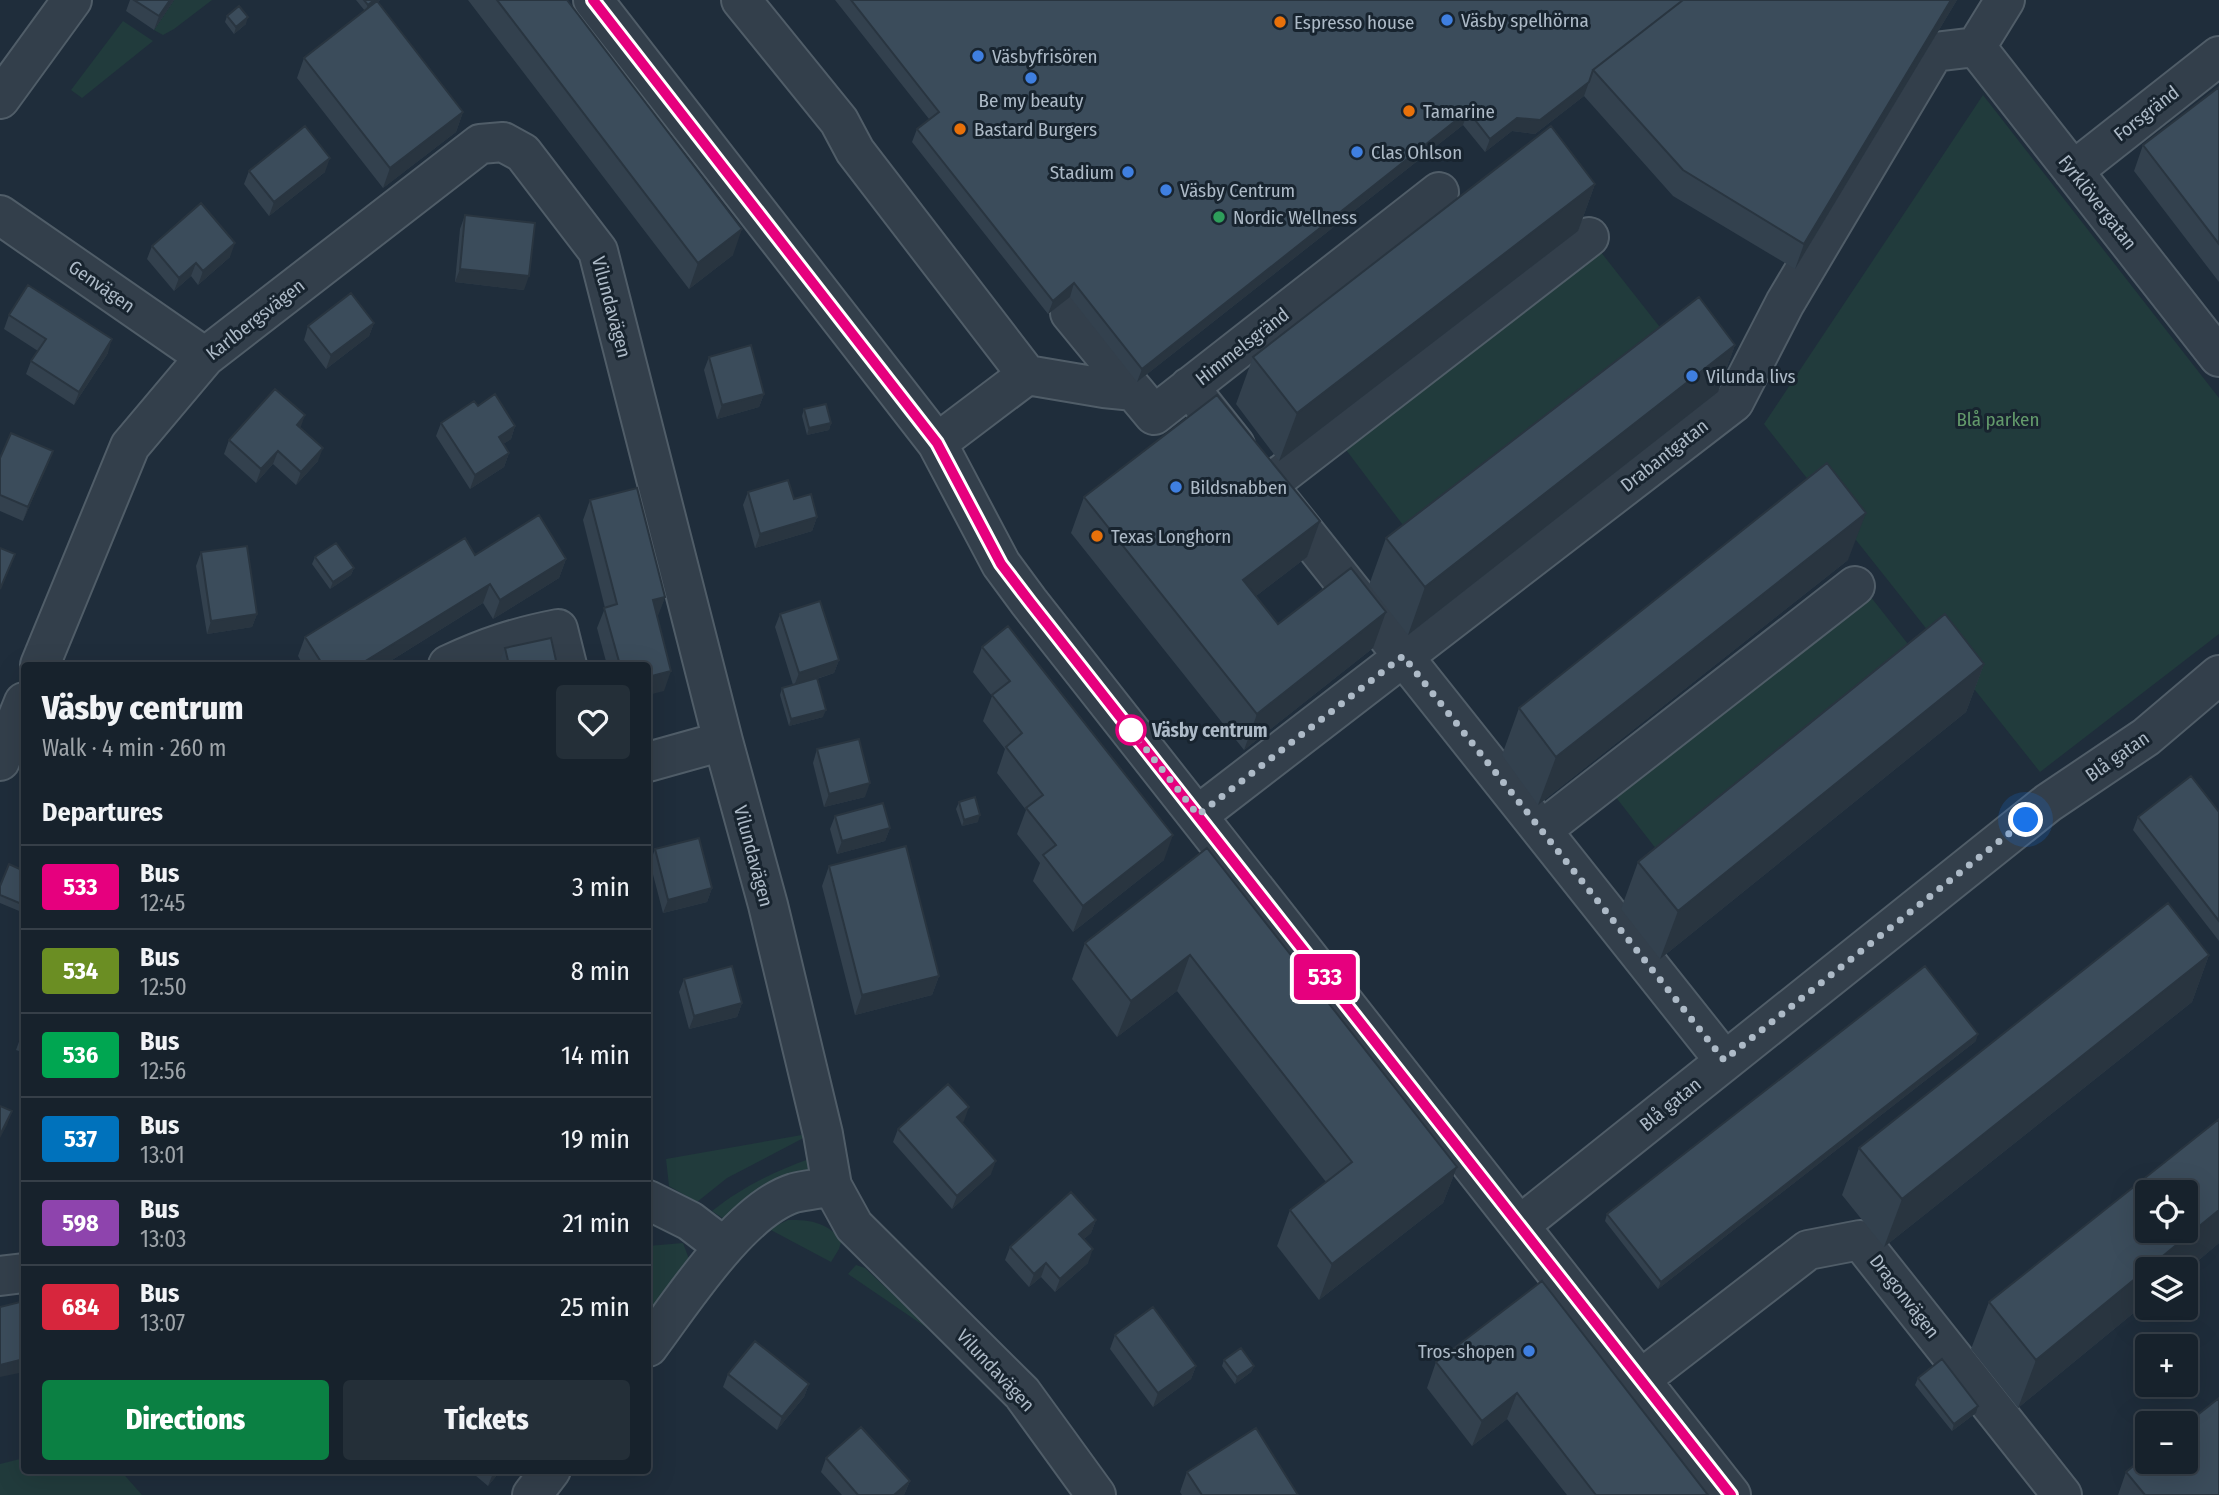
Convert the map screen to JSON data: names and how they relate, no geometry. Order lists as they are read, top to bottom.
{
  "streets": {
    "street": [
      "Forsgränd",
      "Fyrklövergatan",
      "Genvägen",
      "Vilundavägen",
      "Karlbergsvägen",
      "Himmelsgränd",
      "Drabantgatan",
      "Blå gatan",
      "Dragonvägen"
    ]
  },
  "crossings": [
    ["Forsgränd", "Fyrklövergatan"],
    ["Fyrklövergatan", "Drabantgatan"],
    ["Genvägen", "Karlbergsvägen"],
    ["Vilundavägen", "Karlbergsvägen"]
  ],
  "parks": ["Blå parken"],
  "places": [
    "Väsby spelhörna",
    "Espresso house",
    "Väsbyfrisören",
    "Be my beauty",
    "Tamarine",
    "Bastard Burgers",
    "Clas Ohlson",
    "Stadium",
    "Väsby Centrum",
    "Nordic Wellness",
    "Vilunda livs",
    "Bildsnabben",
    "Texas Longhorn",
    "Väsby centrum",
    "Tros-shopen"
  ],
  "lines": ["bus line 533"],
  "page": {
    "on_map": "533",
    "heading": [
      ["Väsby centrum", "Walk · 4 min · 260 m"],
      "Departures"
    ],
    "list": [
      {
        "mark": "533",
        "name": "Bus",
        "note": "12:45",
        "value": "3 min"
      },
      {
        "mark": "534",
        "name": "Bus",
        "note": "12:50",
        "value": "8 min"
      },
      {
        "mark": "536",
        "name": "Bus",
        "note": "12:56",
        "value": "14 min"
      },
      {
        "mark": "537",
        "name": "Bus",
        "note": "13:01",
        "value": "19 min"
      },
      {
        "mark": "598",
        "name": "Bus",
        "note": "13:03",
        "value": "21 min"
      },
      {
        "mark": "684",
        "name": "Bus",
        "note": "13:07",
        "value": "25 min"
      }
    ],
    "map_buttons": ["+", "−"],
    "buttons": ["Directions", "Tickets"]
  }
}
